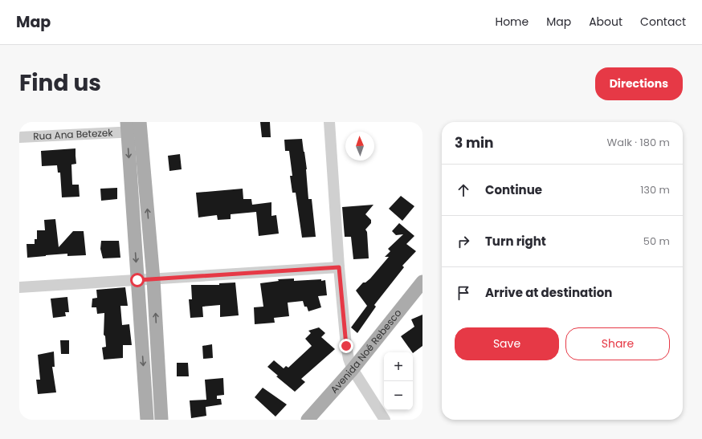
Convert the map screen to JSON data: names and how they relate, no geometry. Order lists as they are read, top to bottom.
{
  "streets": {
    "main road": ["Avenida Noé Rebesco"],
    "street": ["Rua Ana Betezek"]
  },
  "north": "top",
  "page": {
    "header": "Map",
    "nav": [
      "Home",
      "Map",
      "About",
      "Contact"
    ],
    "title": "Find us",
    "buttons": [
      "Directions",
      ["Save", "Share"]
    ],
    "heading": ["3 min", "Walk · 180 m"],
    "list": [
      ["Continue", "130 m"],
      ["Turn right", "50 m"],
      "Arrive at destination"
    ],
    "map_buttons": ["+", "−"]
  }
}
